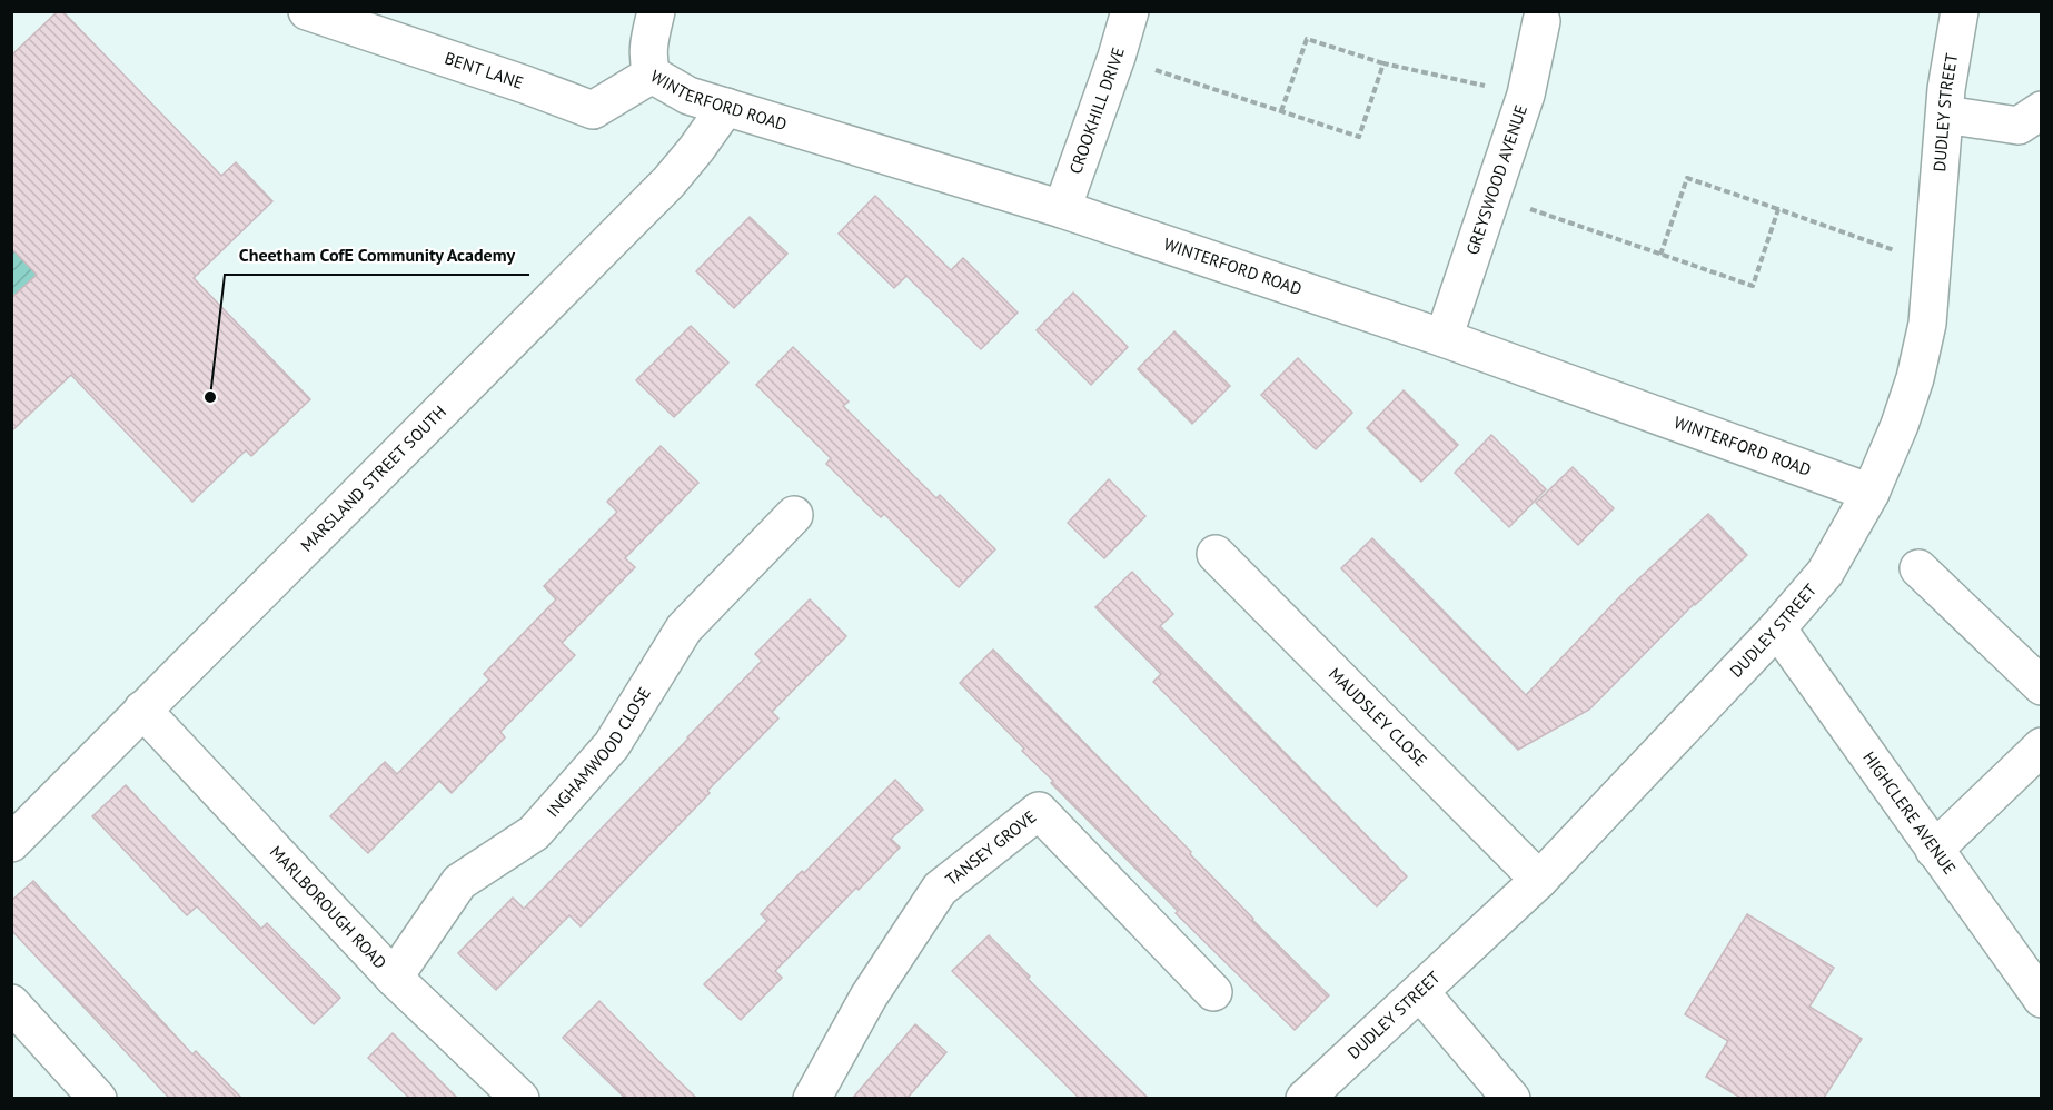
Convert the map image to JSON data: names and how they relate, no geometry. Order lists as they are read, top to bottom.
{
  "streets": {
    "street": [
      "BENT LANE",
      "WINTERFORD ROAD",
      "CROOKHILL DRIVE",
      "DUDLEY STREET",
      "GREYSWOOD AVENUE",
      "MARSLAND STREET SOUTH",
      "MAUDSLEY CLOSE",
      "INGHAMWOOD CLOSE",
      "HIGHCLERE AVENUE",
      "TANSEY GROVE",
      "MARLBOROUGH ROAD"
    ]
  },
  "crossings": [
    ["BENT LANE", "WINTERFORD ROAD"],
    ["WINTERFORD ROAD", "CROOKHILL DRIVE"],
    ["WINTERFORD ROAD", "DUDLEY STREET"],
    ["WINTERFORD ROAD", "GREYSWOOD AVENUE"],
    ["WINTERFORD ROAD", "MARSLAND STREET SOUTH"],
    ["DUDLEY STREET", "MAUDSLEY CLOSE"],
    ["DUDLEY STREET", "HIGHCLERE AVENUE"],
    ["MARSLAND STREET SOUTH", "MARLBOROUGH ROAD"],
    ["INGHAMWOOD CLOSE", "MARLBOROUGH ROAD"]
  ],
  "places": ["Cheetham CofE Community Academy"]
}
